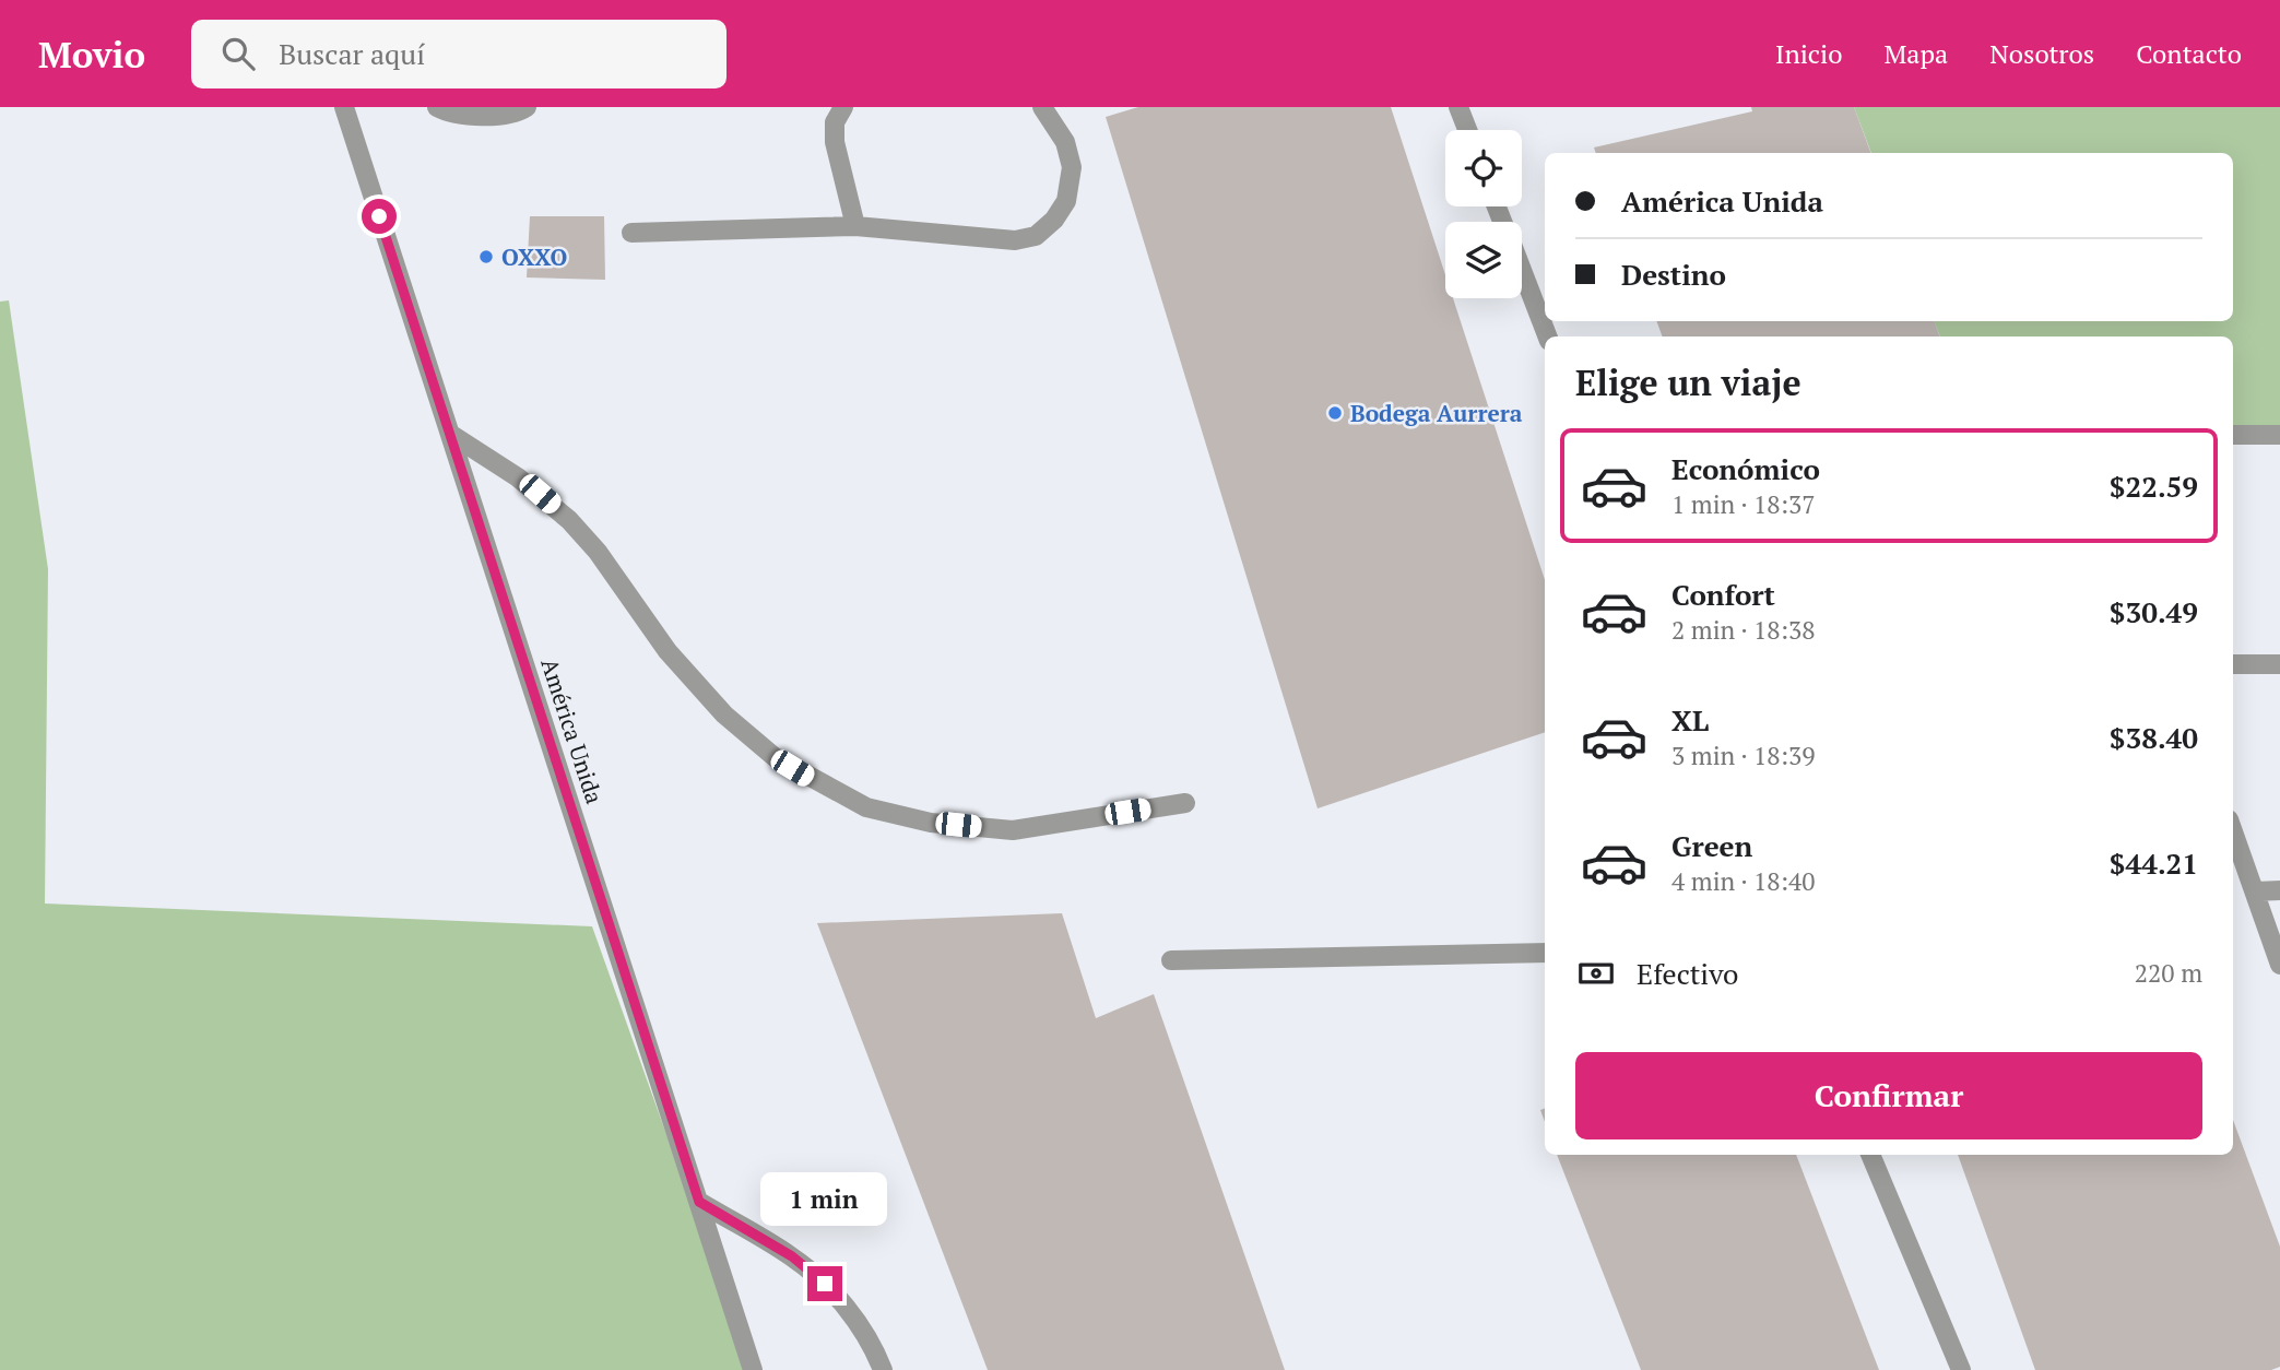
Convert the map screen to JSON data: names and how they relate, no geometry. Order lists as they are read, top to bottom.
{
  "streets": {
    "street": ["América Unida"]
  },
  "places": ["OXXO", "Bodega Aurrera"],
  "page": {
    "header": "Movio",
    "search": "Buscar aquí",
    "nav": [
      "Inicio",
      "Mapa",
      "Nosotros",
      "Contacto"
    ],
    "banner": ["América Unida", "Destino"],
    "heading": "Elige un viaje",
    "list": [
      {
        "name": "Económico",
        "note": "1 min · 18:37",
        "value": "$22.59"
      },
      {
        "name": "Confort",
        "note": "2 min · 18:38",
        "value": "$30.49"
      },
      {
        "name": "XL",
        "note": "3 min · 18:39",
        "value": "$38.40"
      },
      {
        "name": "Green",
        "note": "4 min · 18:40",
        "value": "$44.21"
      }
    ],
    "pay": ["Efectivo", "220 m"],
    "buttons": "Confirmar",
    "bubble": "1 min"
  }
}
